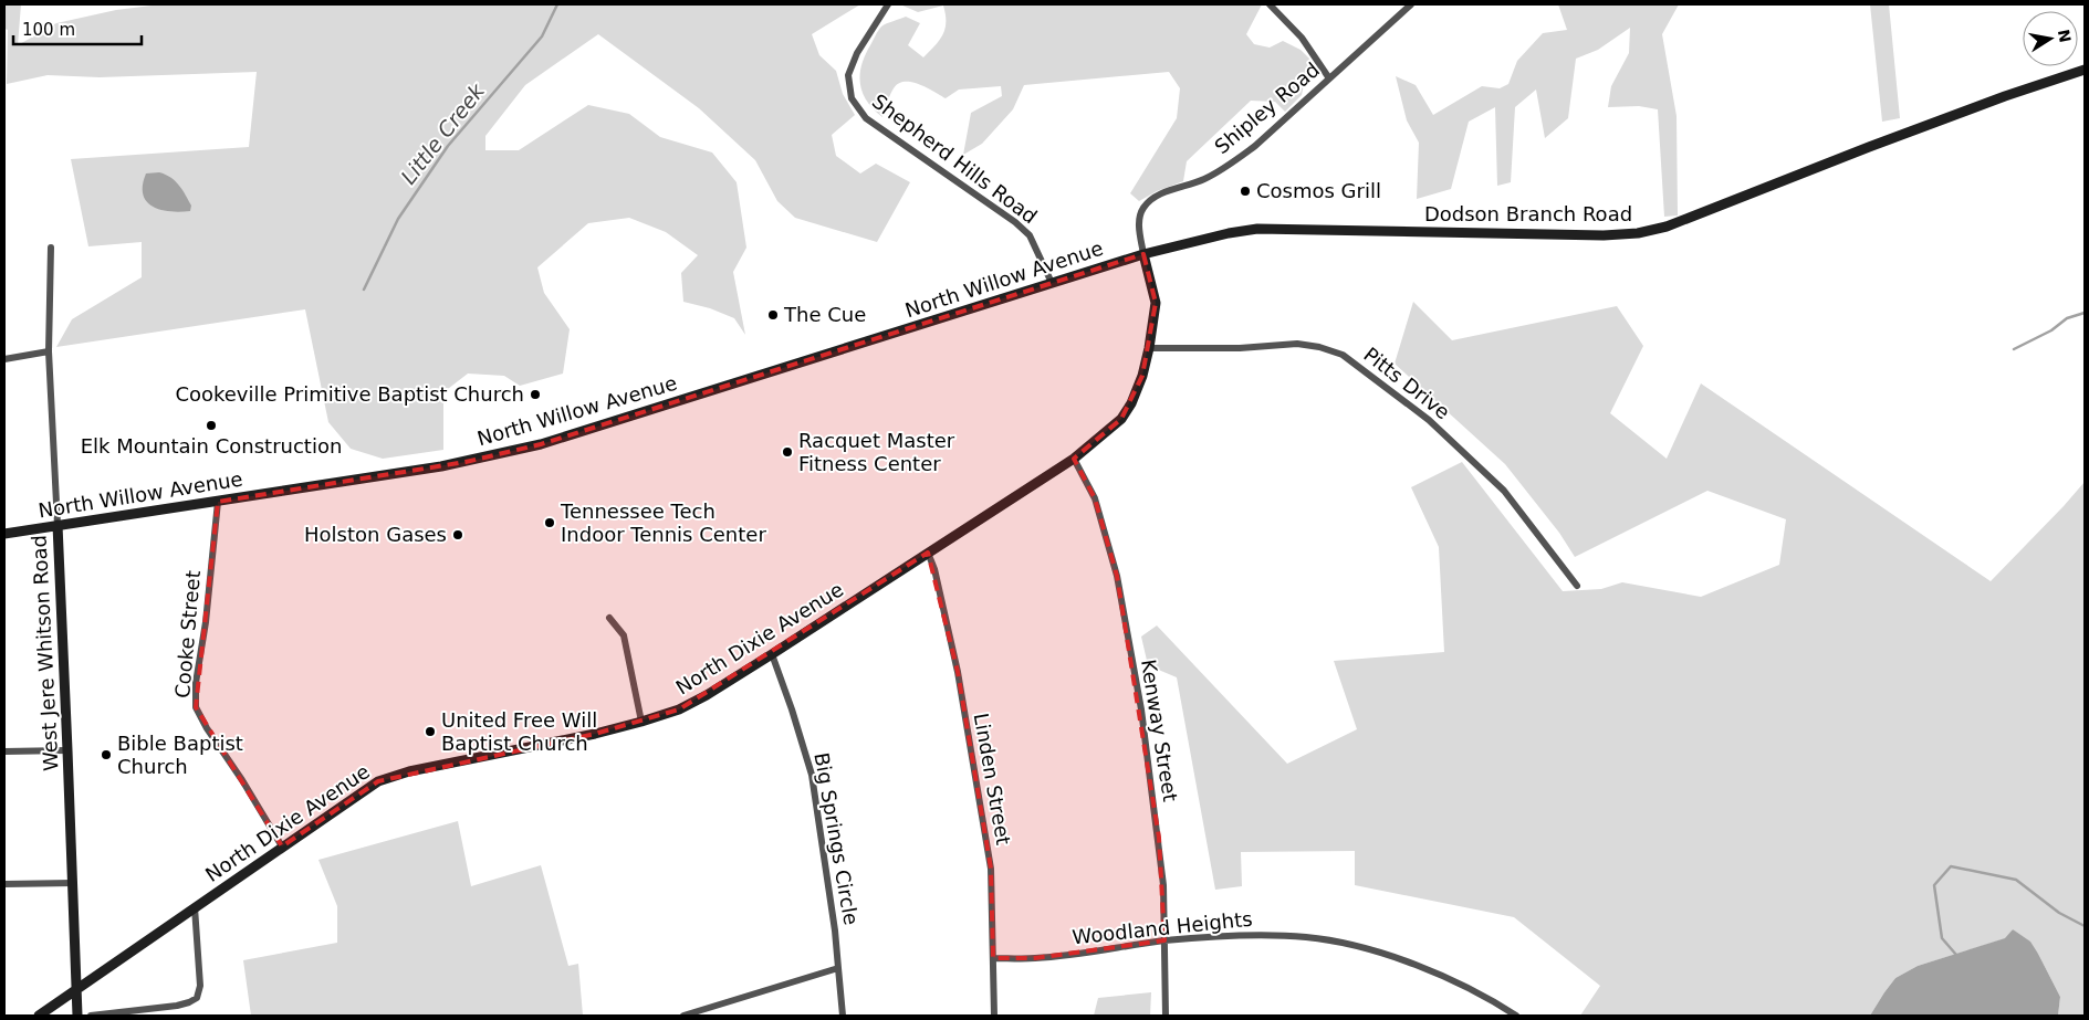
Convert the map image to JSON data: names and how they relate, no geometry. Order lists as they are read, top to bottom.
{
  "streets": {
    "main road": [
      "Dodson Branch Road",
      "North Willow Avenue",
      "North Dixie Avenue",
      "West Jere Whitson Road"
    ],
    "street": [
      "Shipley Road",
      "Shepherd Hills Road",
      "Pitts Drive",
      "Cooke Street",
      "Kenway Street",
      "Linden Street",
      "Big Springs Circle",
      "Woodland Heights"
    ]
  },
  "crossings": [
    ["Shipley Road", "Dodson Branch Road"],
    ["Shipley Road", "North Willow Avenue"],
    ["Shipley Road", "North Dixie Avenue"],
    ["Shepherd Hills Road", "North Willow Avenue"],
    ["Dodson Branch Road", "North Willow Avenue"],
    ["Dodson Branch Road", "North Dixie Avenue"],
    ["North Willow Avenue", "Cooke Street"],
    ["North Willow Avenue", "North Dixie Avenue"],
    ["North Willow Avenue", "West Jere Whitson Road"],
    ["Pitts Drive", "North Dixie Avenue"],
    ["Cooke Street", "North Dixie Avenue"],
    ["North Dixie Avenue", "West Jere Whitson Road"],
    ["North Dixie Avenue", "Kenway Street"],
    ["North Dixie Avenue", "Linden Street"],
    ["North Dixie Avenue", "Big Springs Circle"],
    ["Kenway Street", "Woodland Heights"],
    ["Linden Street", "Woodland Heights"]
  ],
  "water": ["Little Creek"],
  "places": [
    "Cosmos Grill",
    "The Cue",
    "Cookeville Primitive Baptist Church",
    "Elk Mountain Construction",
    "Racquet Master Fitness Center",
    "Tennessee Tech Indoor Tennis Center",
    "Holston Gases",
    "United Free Will Baptist Church",
    "Bible Baptist Church"
  ],
  "scale_bar": "100 m",
  "north": "right"
}
